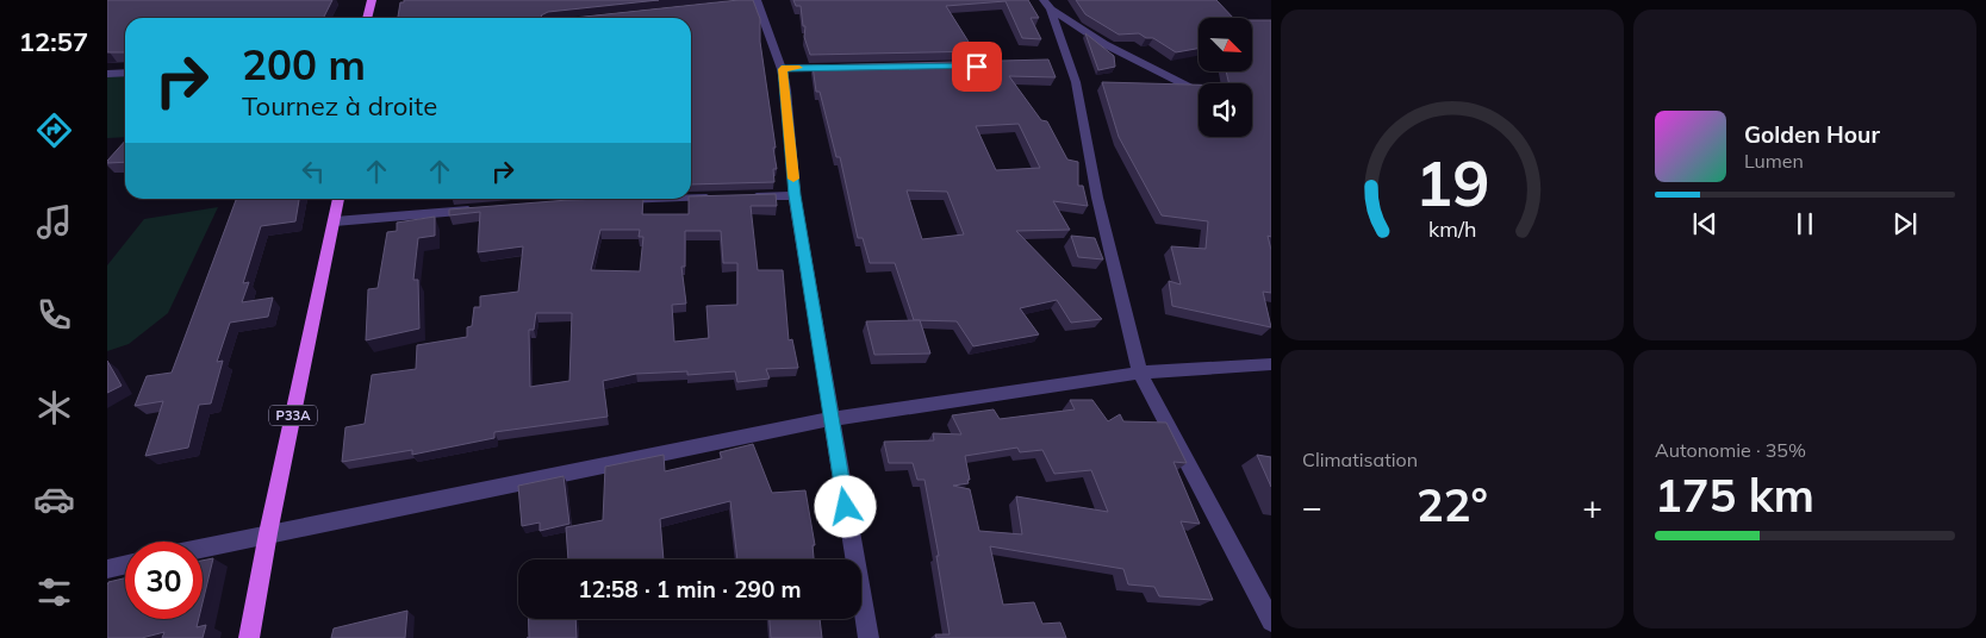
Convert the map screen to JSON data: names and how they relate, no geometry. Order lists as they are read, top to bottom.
{
  "streets": {
    "main road": ["P33A"]
  },
  "north": "bottom right",
  "page": {
    "tabs": "12:57",
    "turn": ["200 m", "Tournez à droite"],
    "song": ["Golden Hour", "Lumen"],
    "tile": [
      "Climatisation",
      ["Autonomie · 35%", "175 km"]
    ],
    "heat": ["−", "22°", "+"],
    "limit": "30",
    "trip": "12:58 · 1 min · 290 m",
    "gauge": ["19", "km/h"]
  }
}
